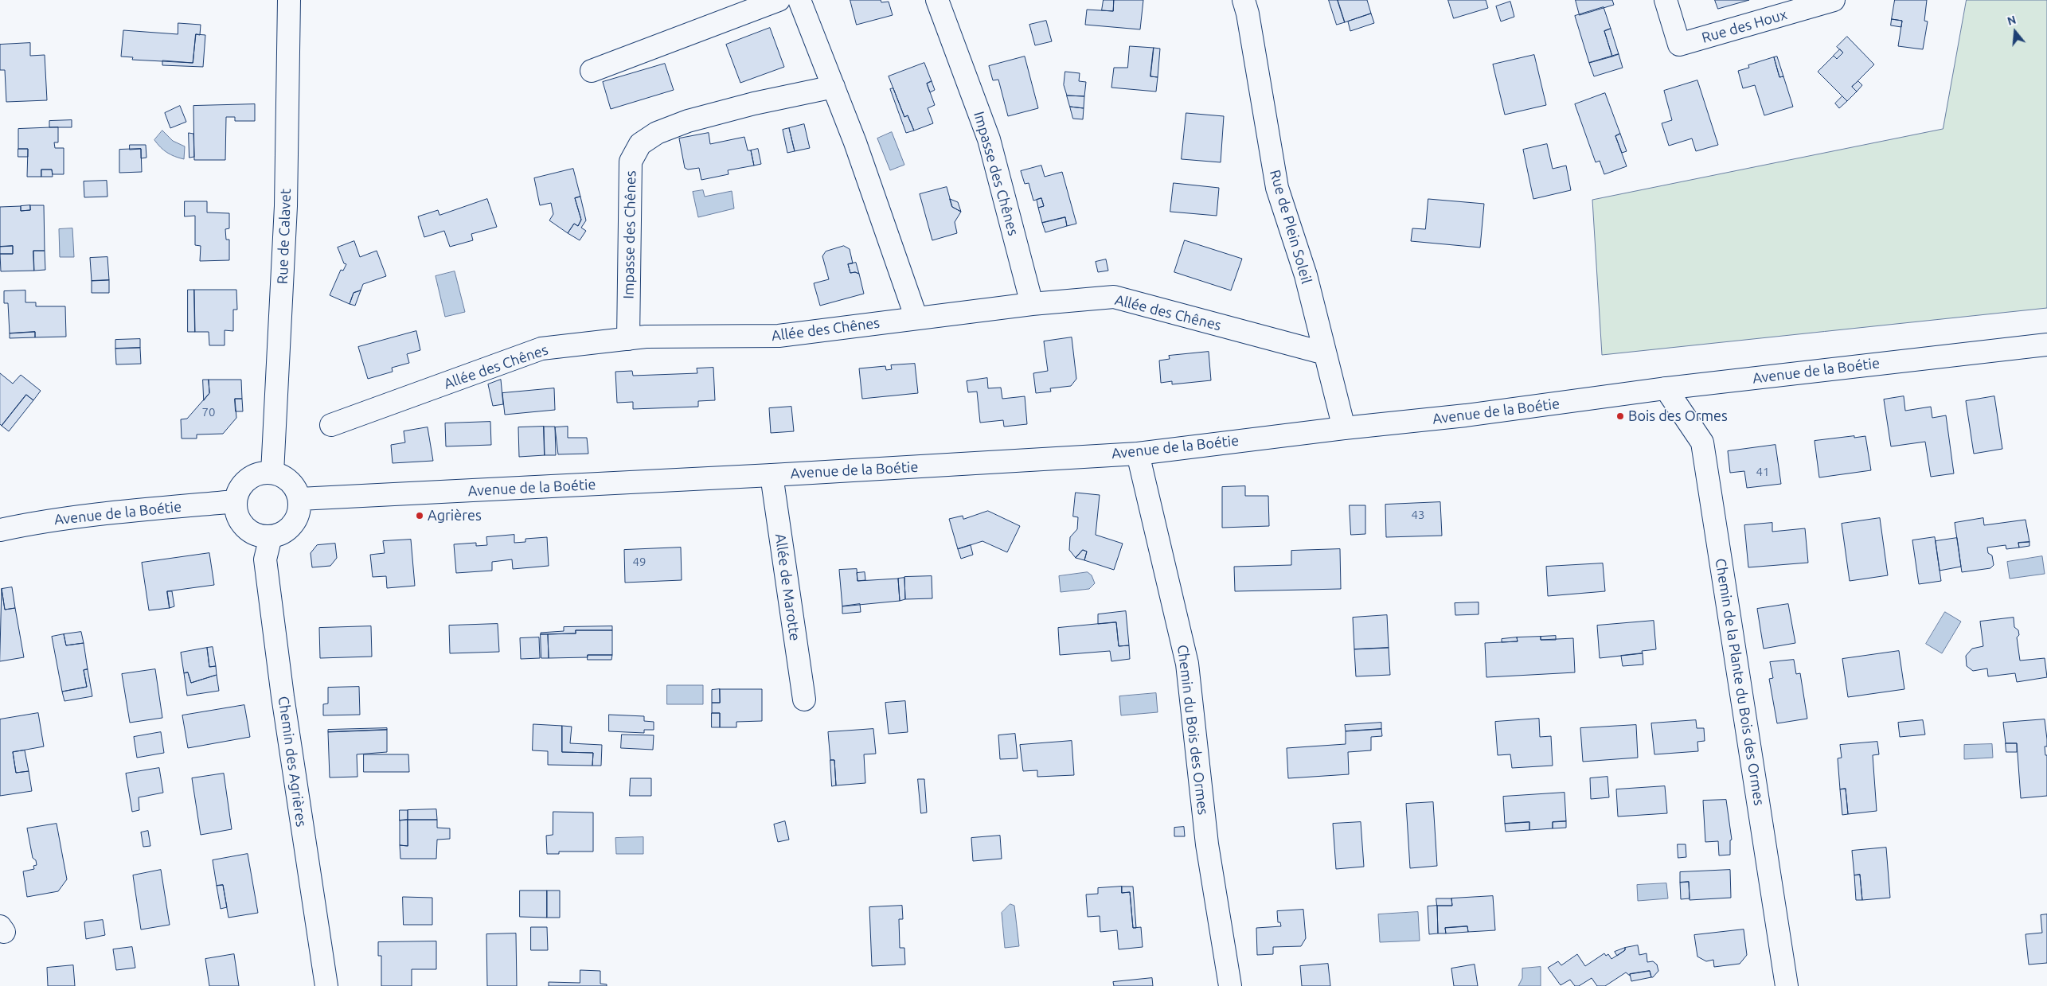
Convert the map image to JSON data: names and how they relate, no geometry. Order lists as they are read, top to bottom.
{
  "streets": {
    "street": [
      "Rue des Houx",
      "Impasse des Chênes",
      "Rue de Plein Soleil",
      "Rue de Calavet",
      "Allée des Chênes",
      "Avenue de la Boétie",
      "Allée de Marotte",
      "Chemin de la Plante du Bois des Ormes",
      "Chemin du Bois des Ormes",
      "Chemin des Agrières"
    ]
  },
  "crossings": [
    ["Impasse des Chênes", "Allée des Chênes"],
    ["Rue de Plein Soleil", "Allée des Chênes"],
    ["Rue de Plein Soleil", "Avenue de la Boétie"],
    ["Rue de Calavet", "Avenue de la Boétie"],
    ["Rue de Calavet", "Chemin des Agrières"],
    ["Avenue de la Boétie", "Allée de Marotte"],
    ["Avenue de la Boétie", "Chemin de la Plante du Bois des Ormes"],
    ["Avenue de la Boétie", "Chemin du Bois des Ormes"],
    ["Avenue de la Boétie", "Chemin des Agrières"]
  ],
  "places": ["Bois des Ormes", "Agrières"],
  "house_numbers": [
    "70",
    "41",
    "43",
    "49"
  ],
  "north": "top"
}
